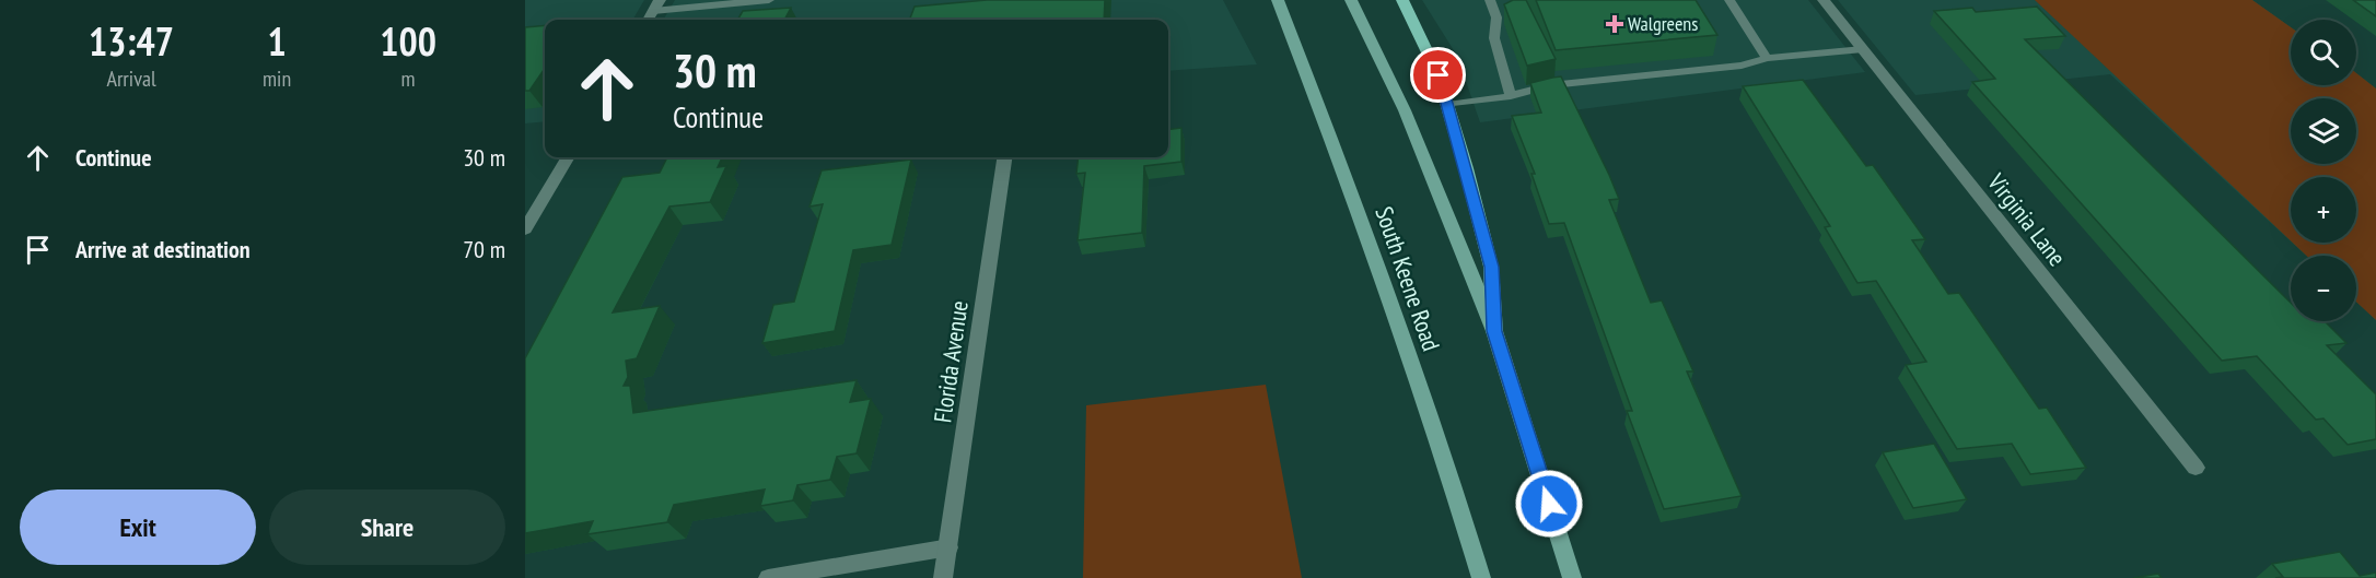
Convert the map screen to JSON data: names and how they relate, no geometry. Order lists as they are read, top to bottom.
{
  "streets": {
    "main road": ["South Keene Road"],
    "street": ["Virginia Lane", "Florida Avenue"]
  },
  "places": {
    "health": ["Walgreens"]
  },
  "page": {
    "eta": [
      "13:47",
      "Arrival",
      "1",
      "min",
      "100",
      "m"
    ],
    "map_buttons": ["+", "−"],
    "turn": ["30 m", "Continue"],
    "list": [
      {
        "name": "Continue",
        "value": "30 m"
      },
      {
        "name": "Arrive at destination",
        "value": "70 m"
      }
    ],
    "buttons": ["Exit", "Share"]
  }
}
